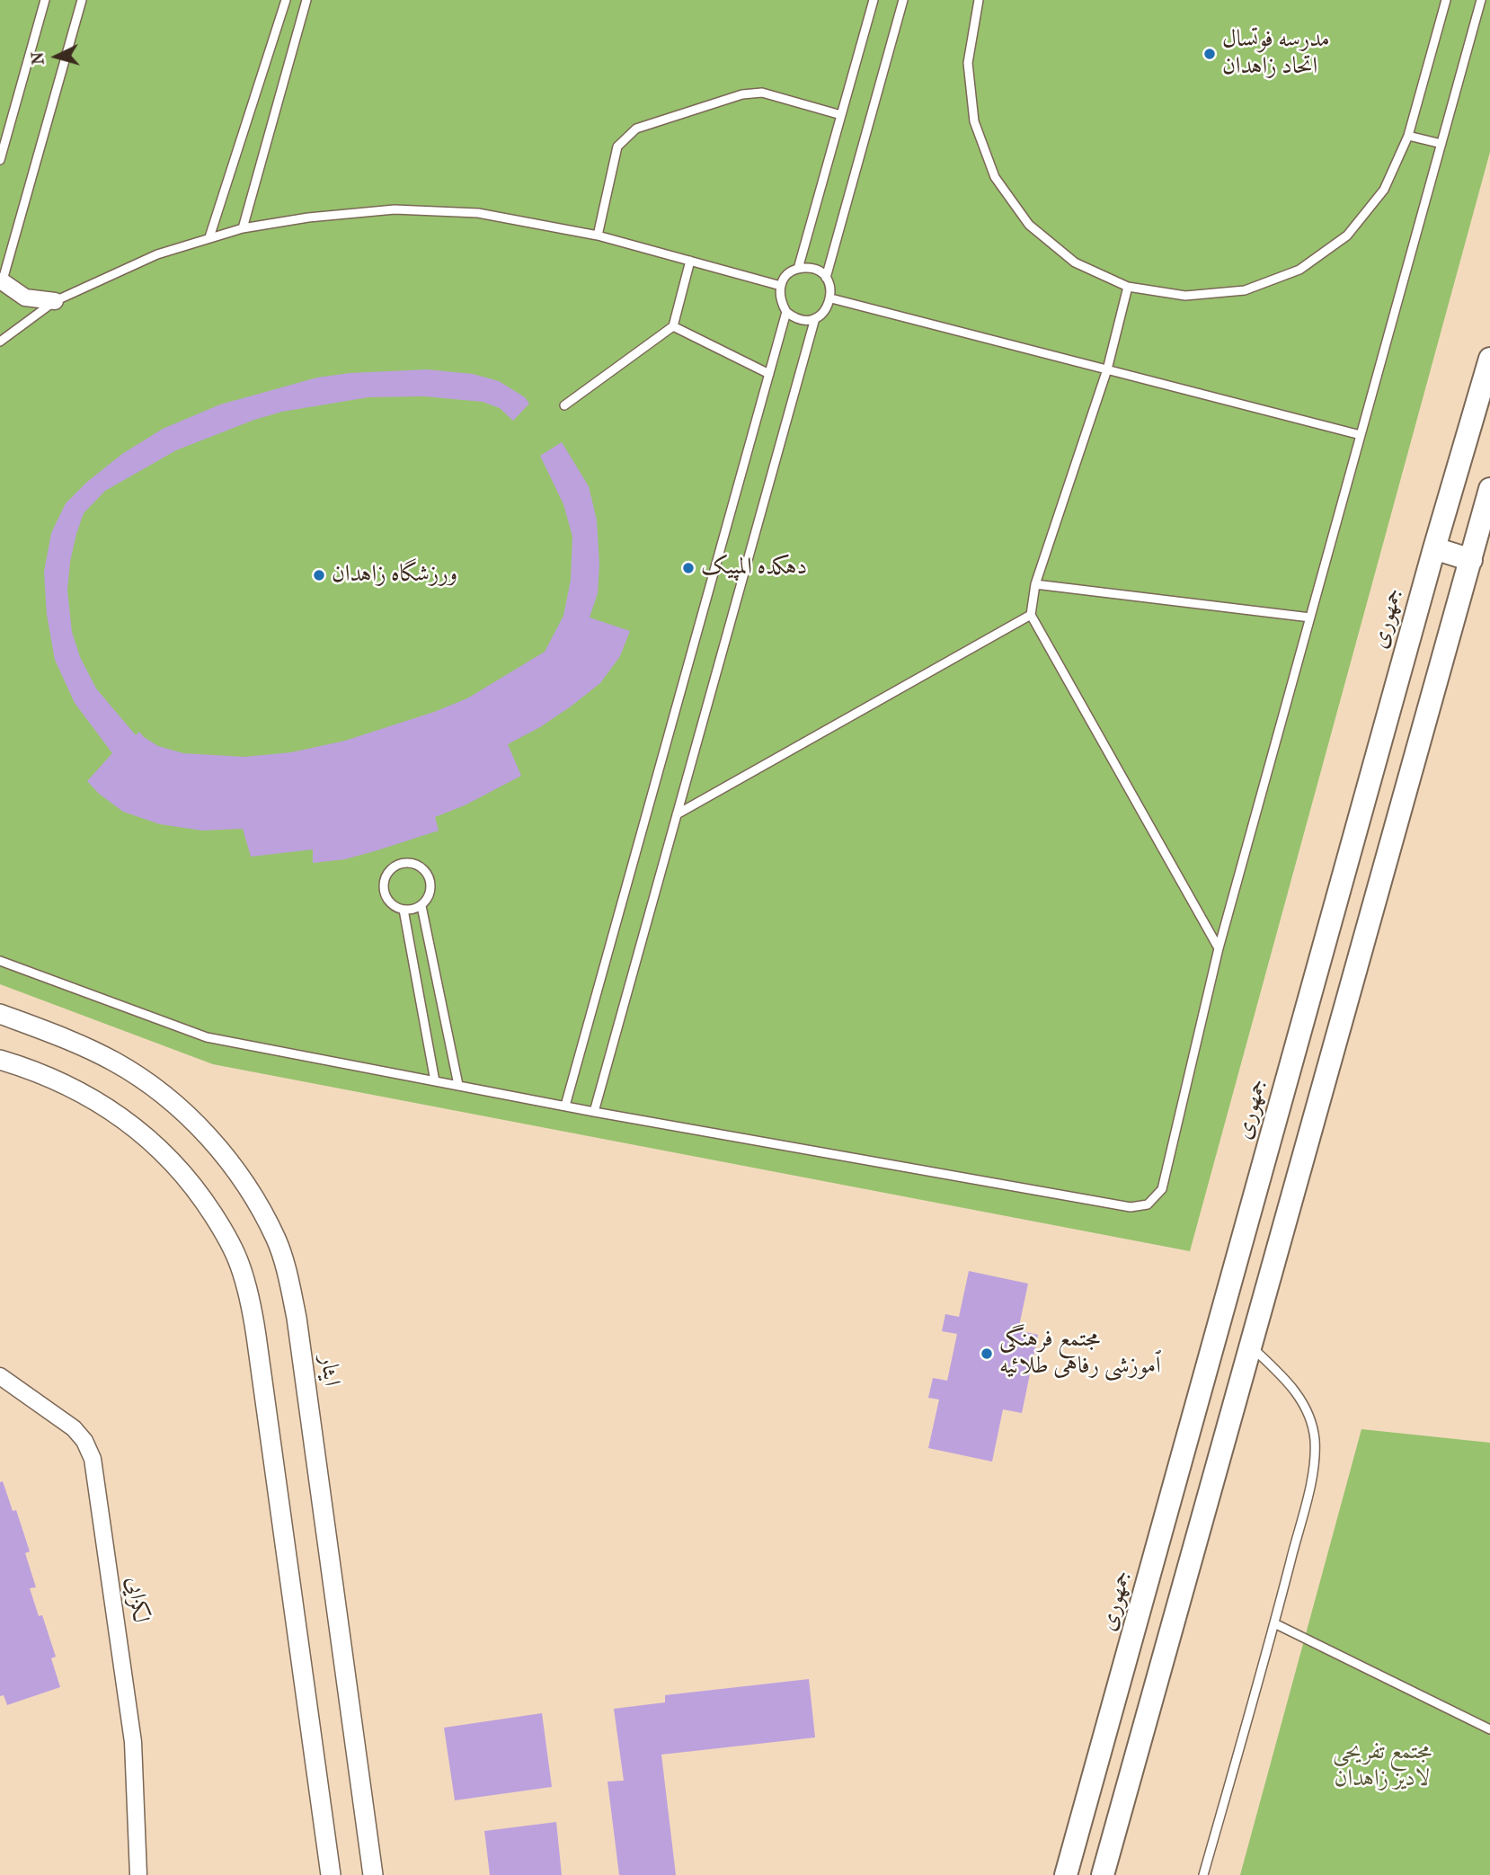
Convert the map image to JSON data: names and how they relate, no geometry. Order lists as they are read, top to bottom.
{
  "streets": {
    "main road": ["جمهوری"],
    "street": ["ایثار", "لکزایی"]
  },
  "parks": ["مجتمع تفریحی لادیز زاهدان"],
  "places": [
    "مدرسه فوتسال اتحاد زاهدان",
    "دهکده المپیک",
    "ورزشگاه زاهدان",
    "مجتمع فرهنگی ٱموزشی رفاهی طلائیه"
  ],
  "north": "left"
}
